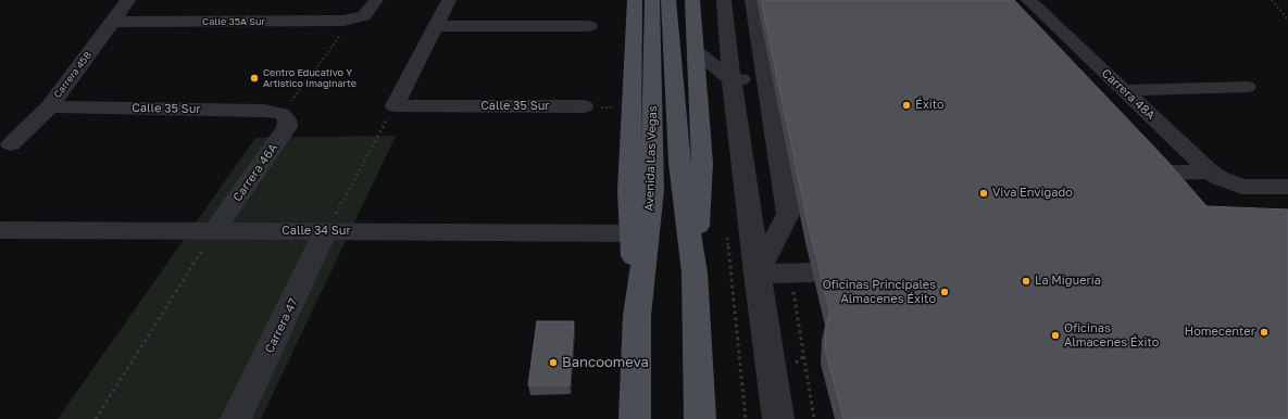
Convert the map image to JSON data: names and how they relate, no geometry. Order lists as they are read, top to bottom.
{
  "streets": {
    "main road": ["Avenida Las Vegas"],
    "street": [
      "Calle 35A Sur",
      "Carrera 45B",
      "Carrera 48A",
      "Calle 35 Sur",
      "Carrera 46A",
      "Calle 34 Sur",
      "Carrera 47"
    ]
  },
  "crossings": [
    ["Calle 35A Sur", "Carrera 45B"],
    ["Carrera 45B", "Calle 35 Sur"],
    ["Calle 35 Sur", "Carrera 46A"],
    ["Avenida Las Vegas", "Calle 34 Sur"],
    ["Carrera 46A", "Calle 34 Sur"],
    ["Calle 34 Sur", "Carrera 47"]
  ],
  "places": [
    "Centro Educativo Y Artistico Imaginarte",
    "Éxito",
    "Viva Envigado",
    "La Migueria",
    "Oficinas Principales Almacenes Éxito",
    "Homecenter",
    "Oficinas Almacenes Éxito",
    "Bancoomeva"
  ]
}
